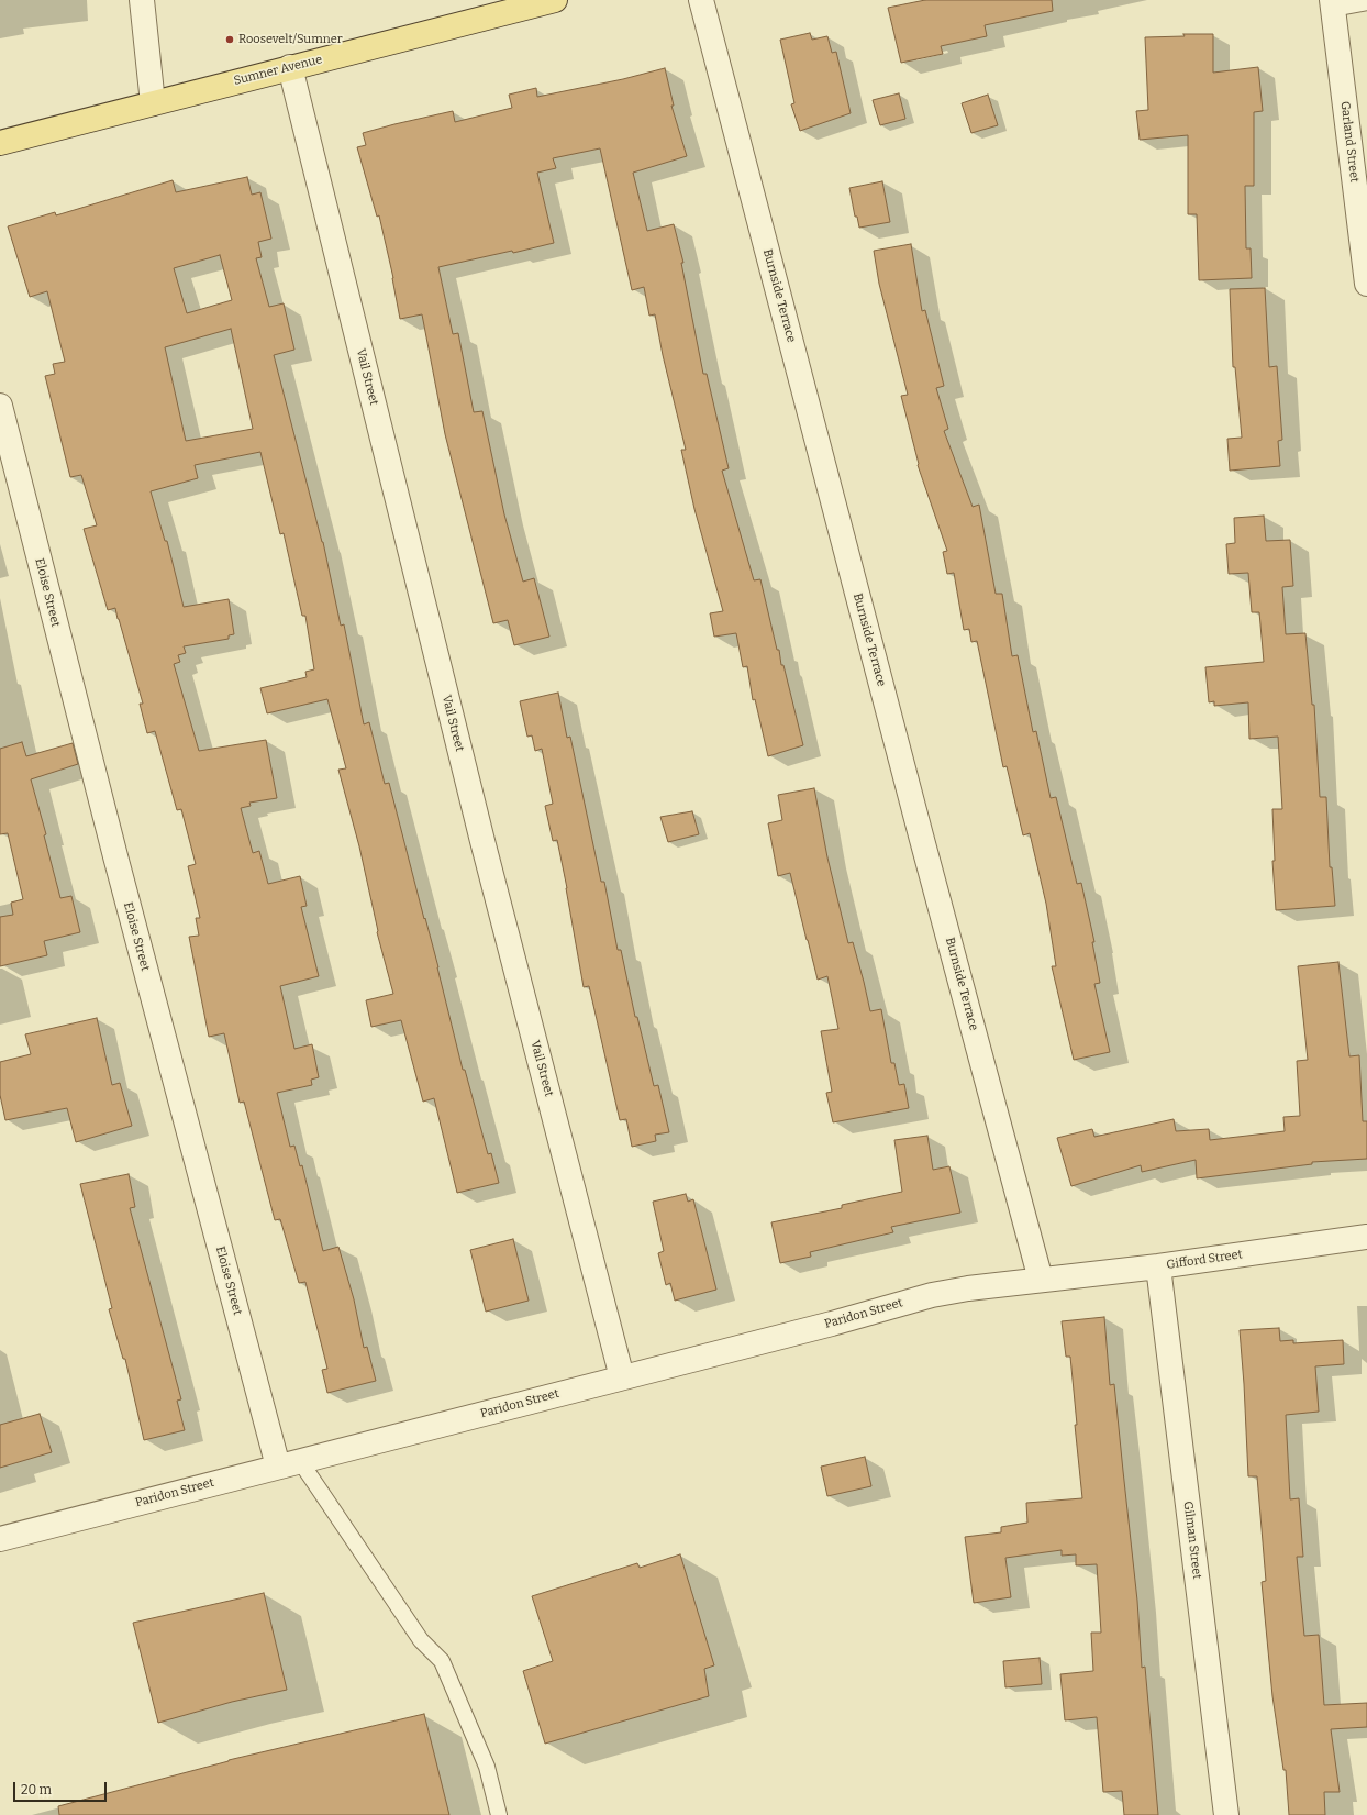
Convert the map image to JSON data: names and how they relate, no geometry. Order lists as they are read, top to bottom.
{
  "streets": {
    "main road": ["Sumner Avenue"],
    "street": [
      "Garland Street",
      "Burnside Terrace",
      "Vail Street",
      "Eloise Street",
      "Gifford Street",
      "Paridon Street",
      "Gilman Street"
    ]
  },
  "crossings": [
    ["Sumner Avenue", "Vail Street"],
    ["Burnside Terrace", "Gifford Street"],
    ["Burnside Terrace", "Paridon Street"],
    ["Vail Street", "Paridon Street"],
    ["Eloise Street", "Paridon Street"],
    ["Gifford Street", "Paridon Street"],
    ["Gifford Street", "Gilman Street"]
  ],
  "places": ["Roosevelt/Sumner"],
  "scale_bar": "20 m"
}
